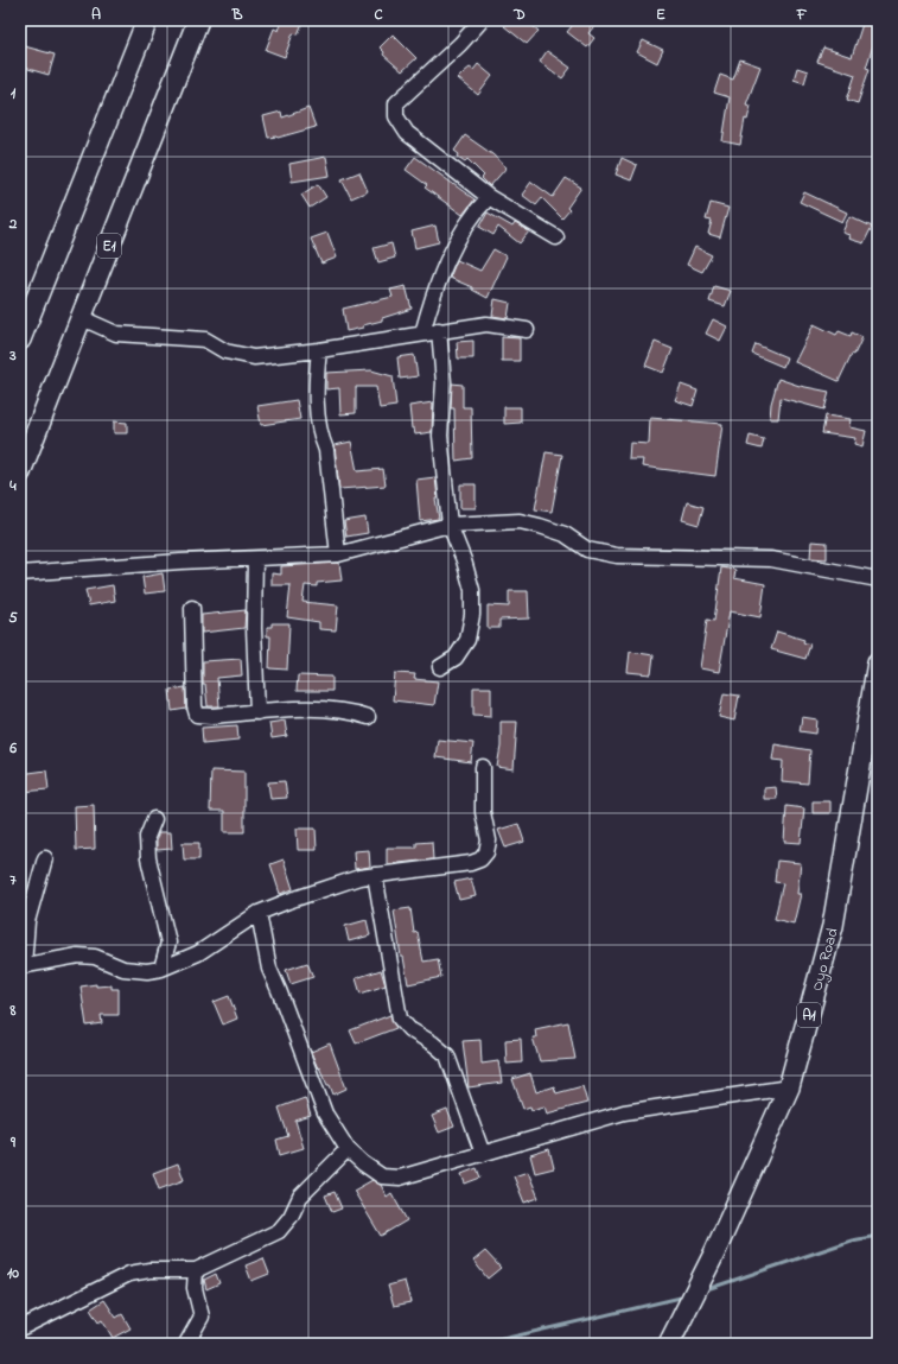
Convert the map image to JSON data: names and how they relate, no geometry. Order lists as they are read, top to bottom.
{
  "streets": {
    "highway": ["E1", "Oyo Road", "A1"]
  },
  "grid": {
    "columns": [
      "A",
      "B",
      "C",
      "D",
      "E",
      "F"
    ],
    "rows": [
      "1",
      "2",
      "3",
      "4",
      "5",
      "6",
      "7",
      "8",
      "9",
      "10"
    ]
  }
}
